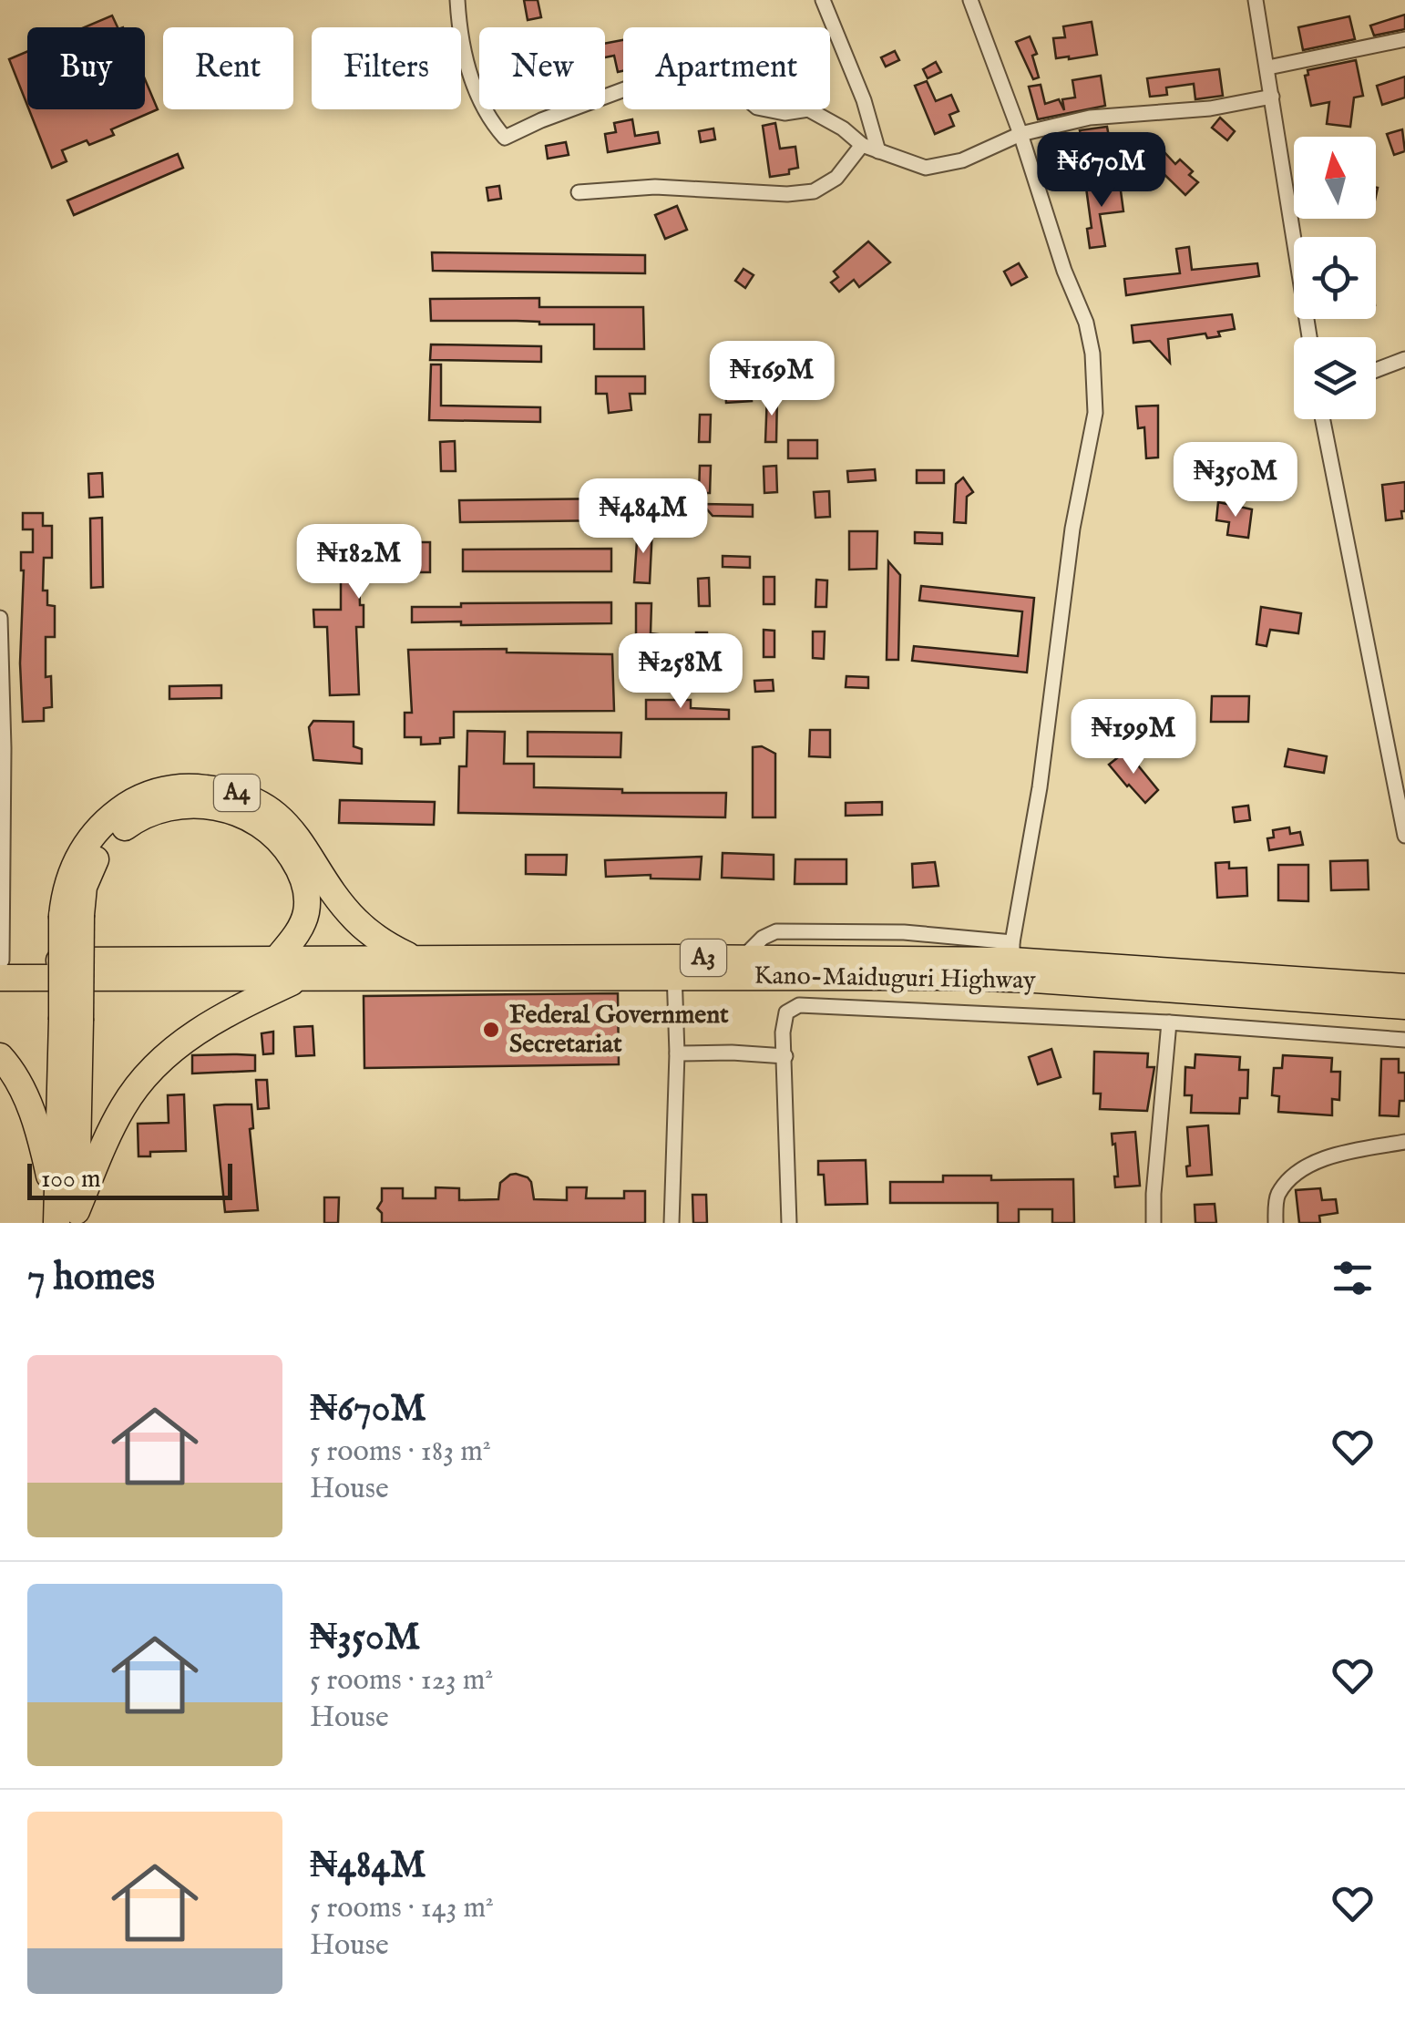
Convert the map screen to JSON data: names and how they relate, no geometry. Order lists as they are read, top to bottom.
{
  "streets": {
    "highway": ["A4", "A3", "Kano-Maiduguri Highway"]
  },
  "crossings": [
    ["A4", "Kano-Maiduguri Highway"]
  ],
  "places": ["Federal Government Secretariat"],
  "scale_bar": "100 m",
  "north": "top",
  "page": {
    "chip": [
      "Buy",
      "Rent",
      "Filters",
      "New",
      "Apartment"
    ],
    "price": [
      "₦670M",
      "₦169M",
      "₦350M",
      "₦484M",
      "₦182M",
      "₦258M",
      "₦199M"
    ],
    "scale": "100 m",
    "heading": "7 homes",
    "list": [
      {
        "name": "₦670M",
        "note": "5 rooms · 183 m² · House"
      },
      {
        "name": "₦350M",
        "note": "5 rooms · 123 m² · House"
      },
      {
        "name": "₦484M",
        "note": "5 rooms · 143 m² · House"
      }
    ]
  }
}
